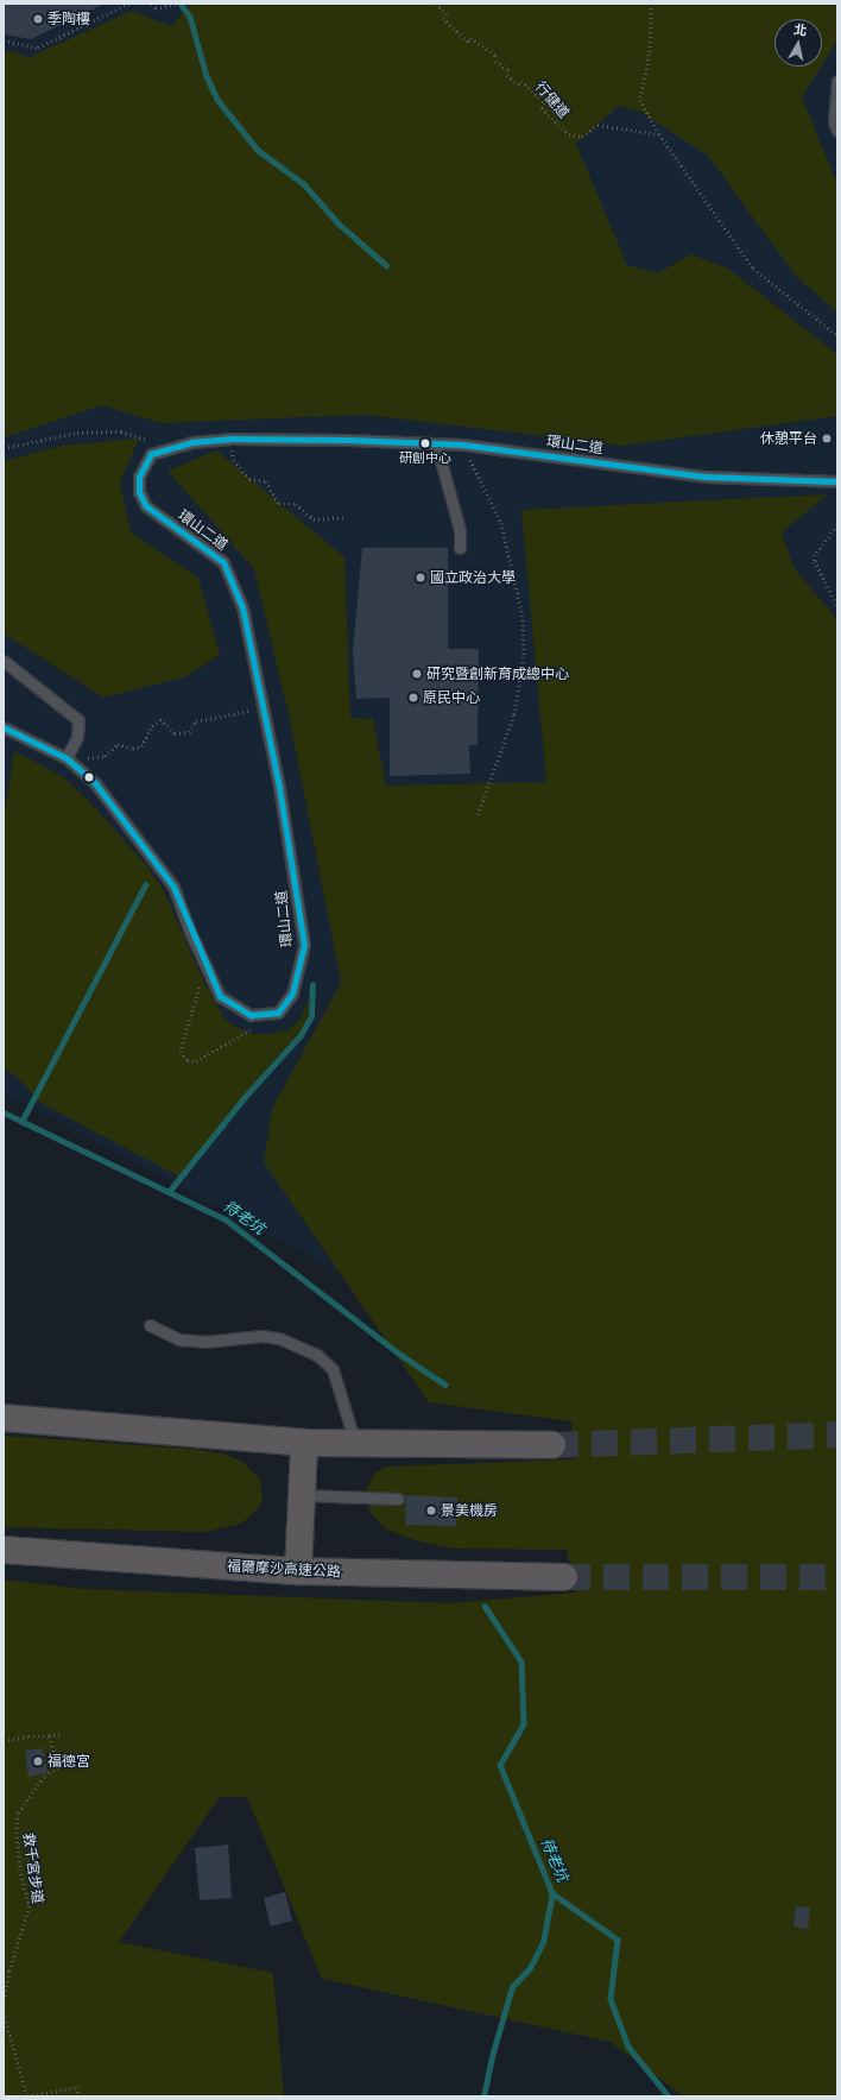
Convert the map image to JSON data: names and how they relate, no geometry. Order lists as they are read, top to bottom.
{
  "streets": {
    "highway": ["福爾摩沙高速公路"],
    "lane": ["環山二道"],
    "path": ["行健道", "救千宮步道"]
  },
  "water": ["待老坑"],
  "places": [
    "季陶樓",
    "休憩平台",
    "研創中心",
    "國立政治大學",
    "研究暨創新育成總中心",
    "原民中心",
    "景美機房",
    "福德宮"
  ],
  "north": "top"
}
